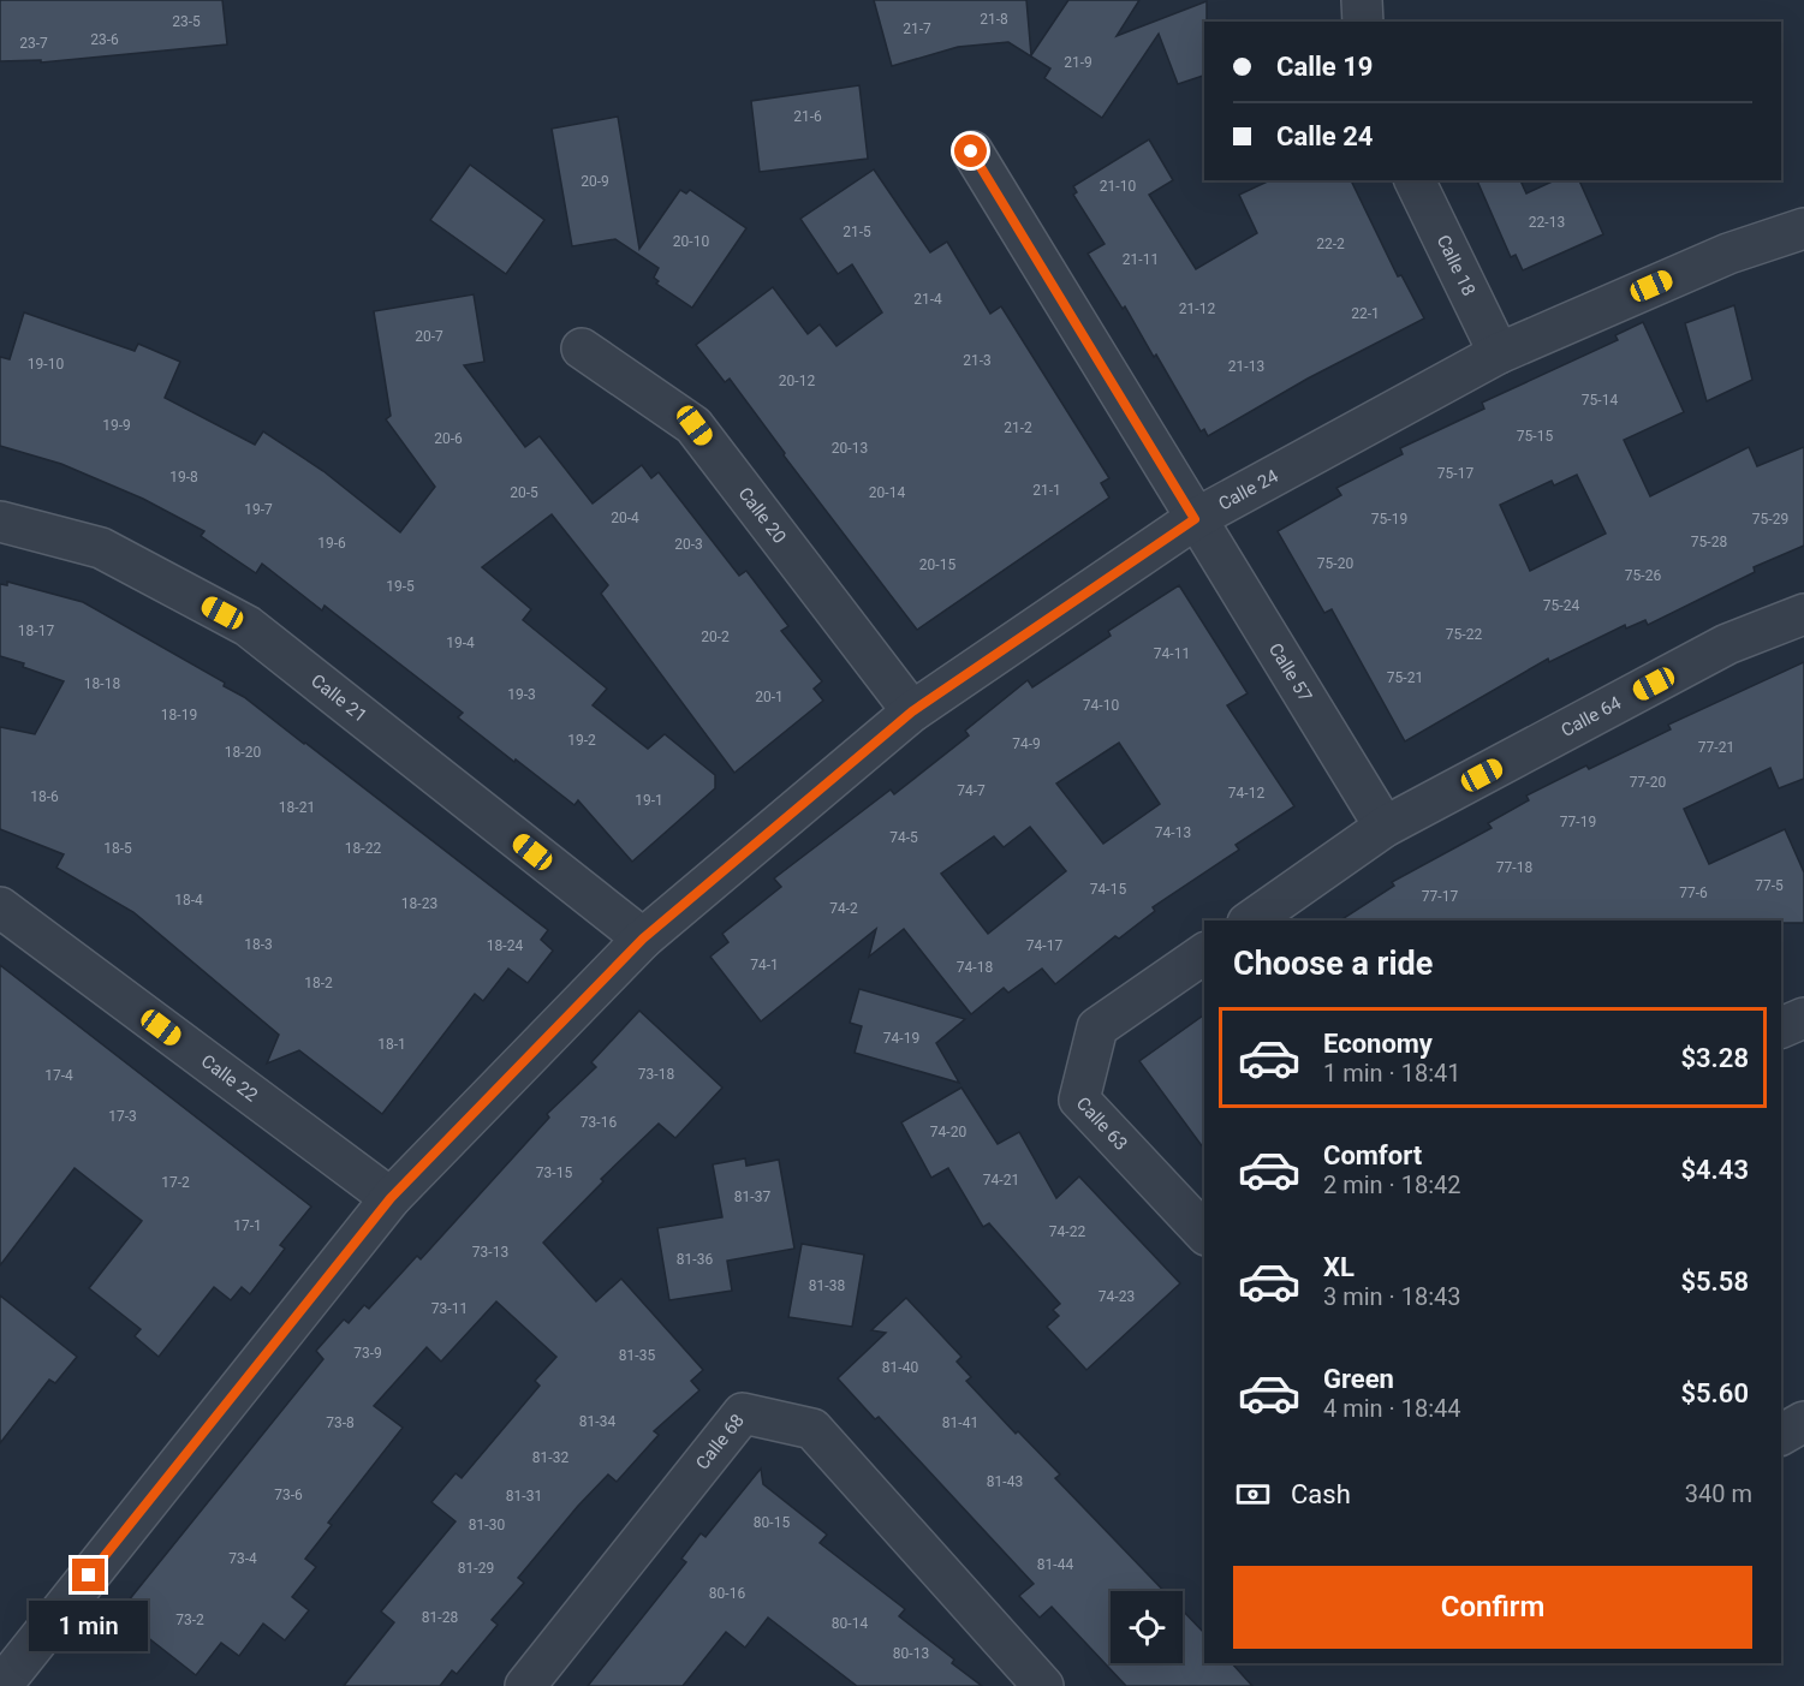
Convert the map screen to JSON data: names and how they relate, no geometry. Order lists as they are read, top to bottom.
{
  "streets": {
    "street": [
      "Calle 18",
      "Calle 24",
      "Calle 20",
      "Calle 57",
      "Calle 21",
      "Calle 64",
      "Calle 22",
      "Calle 63",
      "Calle 68"
    ]
  },
  "crossings": [
    ["Calle 18", "Calle 24"],
    ["Calle 24", "Calle 20"],
    ["Calle 24", "Calle 57"],
    ["Calle 24", "Calle 21"],
    ["Calle 24", "Calle 22"],
    ["Calle 57", "Calle 64"]
  ],
  "house_numbers": [
    "21-8",
    "23-5",
    "21-7",
    "23-6",
    "23-7",
    "21-9",
    "21-6",
    "20-9",
    "21-10",
    "22-13",
    "21-5",
    "20-10",
    "22-2",
    "21-11",
    "21-4",
    "21-12",
    "22-1",
    "20-7",
    "21-3",
    "19-10",
    "21-13",
    "20-12",
    "75-14",
    "19-9",
    "21-2",
    "75-15",
    "20-6",
    "20-13",
    "75-17",
    "19-8",
    "21-1",
    "20-5",
    "20-14",
    "19-7",
    "20-4",
    "75-19",
    "75-29",
    "75-28",
    "19-6",
    "20-3",
    "75-20",
    "20-15",
    "75-26",
    "19-5",
    "75-24",
    "18-17",
    "75-22",
    "20-2",
    "19-4",
    "74-11",
    "75-21",
    "18-18",
    "19-3",
    "20-1",
    "74-10",
    "18-19",
    "19-2",
    "74-9",
    "77-21",
    "18-20",
    "77-20",
    "74-7",
    "74-12",
    "18-6",
    "19-1",
    "18-21",
    "77-19",
    "74-13",
    "74-5",
    "18-5",
    "18-22",
    "77-18",
    "77-5",
    "74-15",
    "77-6",
    "77-17",
    "18-4",
    "18-23",
    "74-2",
    "18-3",
    "18-24",
    "74-17",
    "74-1",
    "74-18",
    "18-2",
    "74-19",
    "18-1",
    "73-18",
    "17-4",
    "17-3",
    "73-16",
    "74-20",
    "73-15",
    "74-21",
    "17-2",
    "81-37",
    "17-1",
    "74-22",
    "73-13",
    "81-36",
    "81-38",
    "74-23",
    "73-11",
    "73-9",
    "81-35",
    "81-40",
    "81-34",
    "73-8",
    "81-41",
    "81-32",
    "81-43",
    "73-6",
    "81-31",
    "80-15",
    "81-30",
    "73-4",
    "81-44",
    "81-29",
    "80-16",
    "81-28",
    "73-2",
    "80-14",
    "80-13"
  ],
  "page": {
    "banner": ["Calle 19", "Calle 24"],
    "heading": "Choose a ride",
    "list": [
      {
        "name": "Economy",
        "note": "1 min · 18:41",
        "value": "$3.28"
      },
      {
        "name": "Comfort",
        "note": "2 min · 18:42",
        "value": "$4.43"
      },
      {
        "name": "XL",
        "note": "3 min · 18:43",
        "value": "$5.58"
      },
      {
        "name": "Green",
        "note": "4 min · 18:44",
        "value": "$5.60"
      }
    ],
    "pay": ["Cash", "340 m"],
    "buttons": "Confirm",
    "bubble": "1 min"
  }
}
